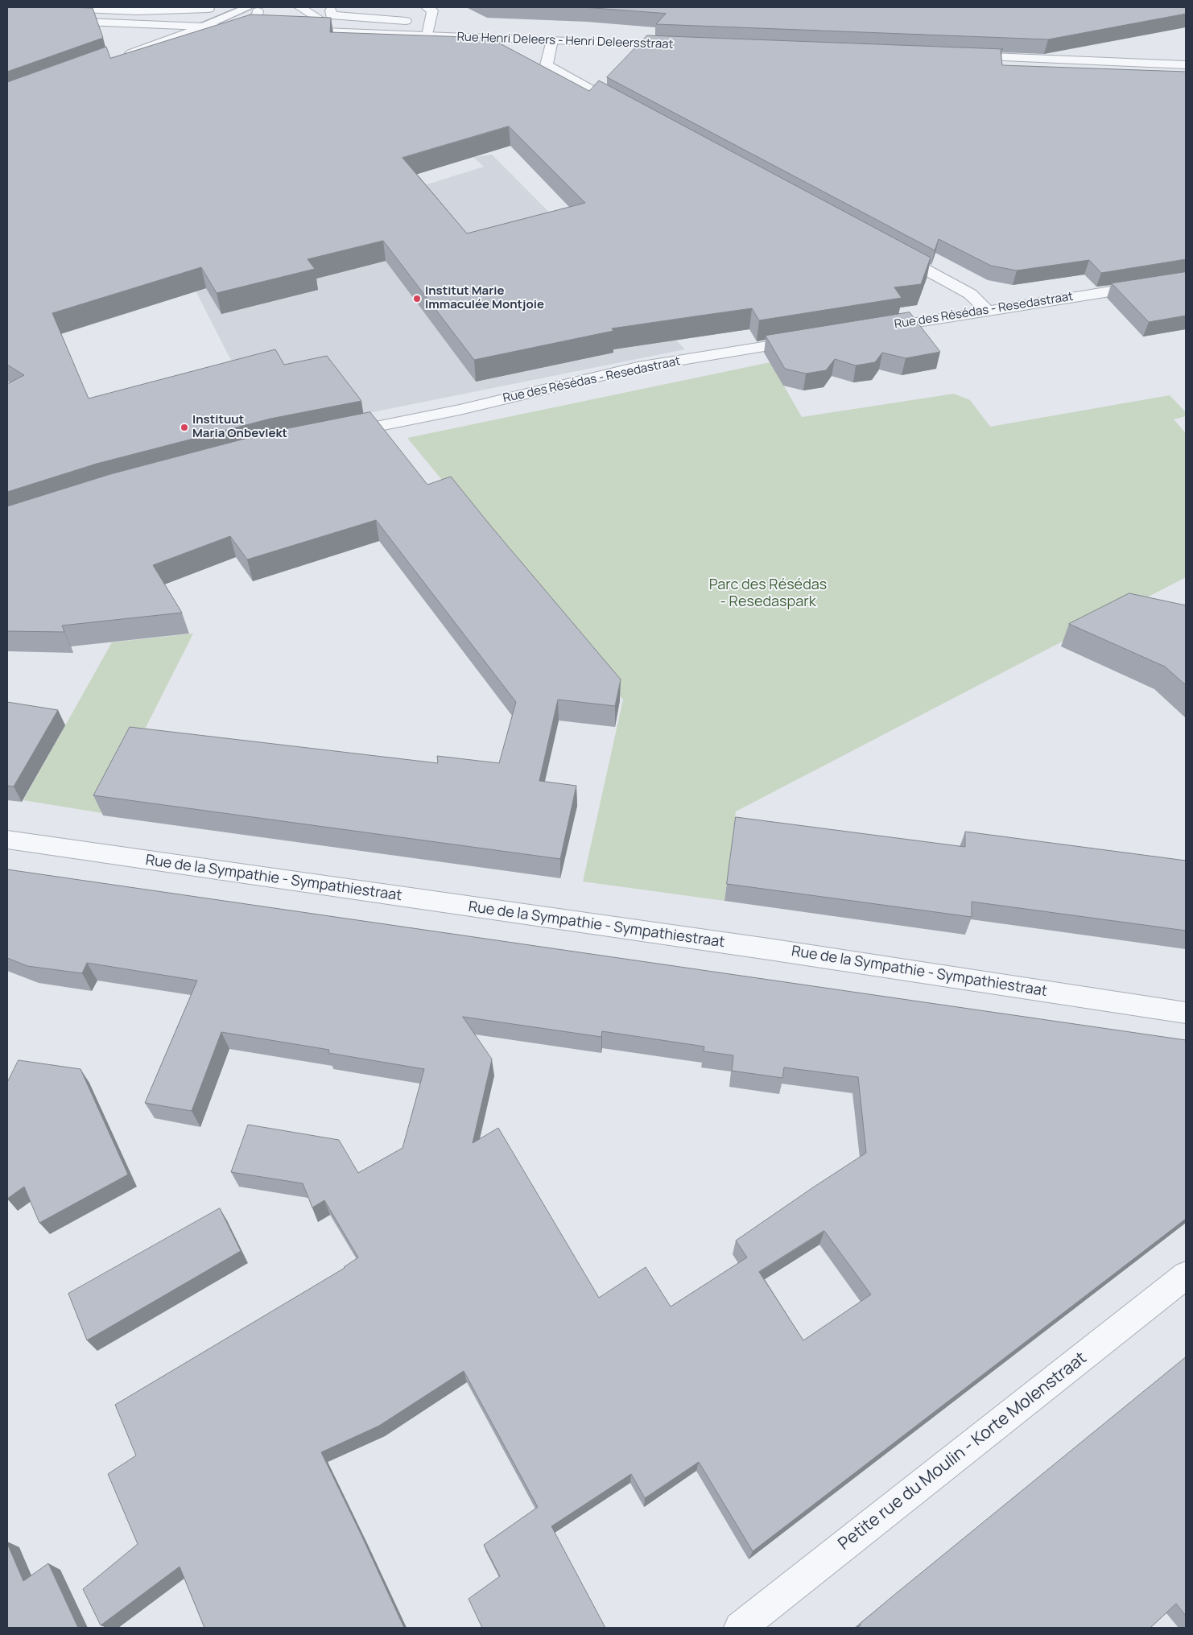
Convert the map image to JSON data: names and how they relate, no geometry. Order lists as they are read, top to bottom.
{
  "streets": {
    "street": [
      "Rue Henri Deleers - Henri Deleersstraat",
      "Rue des Résédas - Resedastraat",
      "Rue de la Sympathie - Sympathiestraat",
      "Petite rue du Moulin - Korte Molenstraat"
    ]
  },
  "parks": ["Parc des Résédas - Resedaspark"],
  "places": ["Institut Marie Immaculée Montjoie", "Instituut Maria Onbevlekt"]
}
